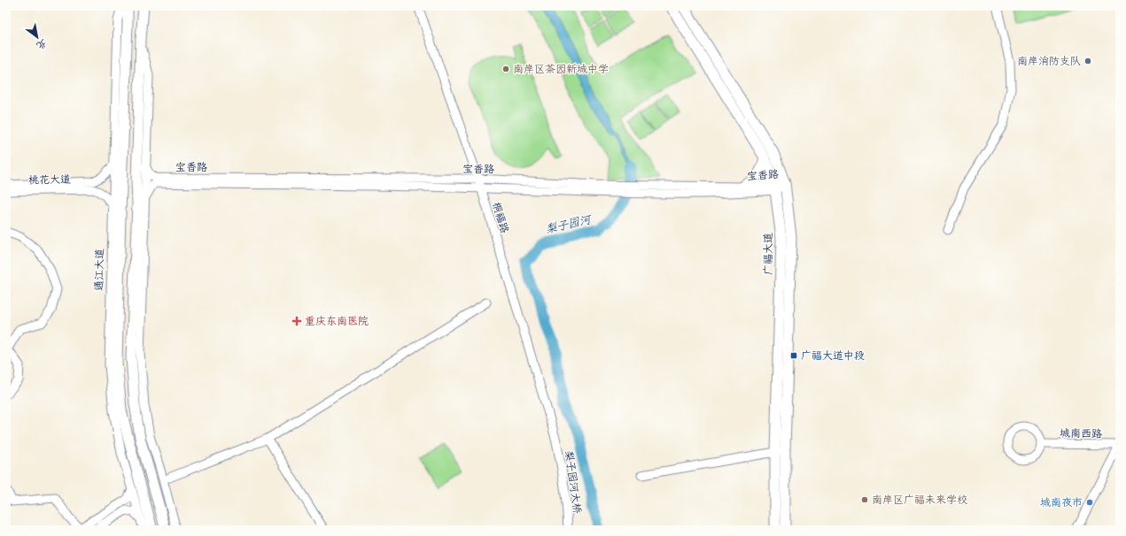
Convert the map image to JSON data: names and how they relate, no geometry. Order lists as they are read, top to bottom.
{
  "streets": {
    "main road": ["广福大道", "通江大道"],
    "street": [
      "宝香路",
      "桃花大道",
      "桐福路",
      "城南西路",
      "梨子园河大桥"
    ]
  },
  "crossings": [
    ["宝香路", "桐福路"],
    ["宝香路", "广福大道"],
    ["桐福路", "梨子园河大桥"]
  ],
  "water": ["梨子园河"],
  "places": {
    "other": [
      "南岸消防支队",
      "南岸区茶园新城中学",
      "南岸区广福未来学校",
      "城南夜市"
    ],
    "health": ["重庆东南医院"],
    "transit": ["广福大道中段"]
  },
  "north": "bottom right"
}
